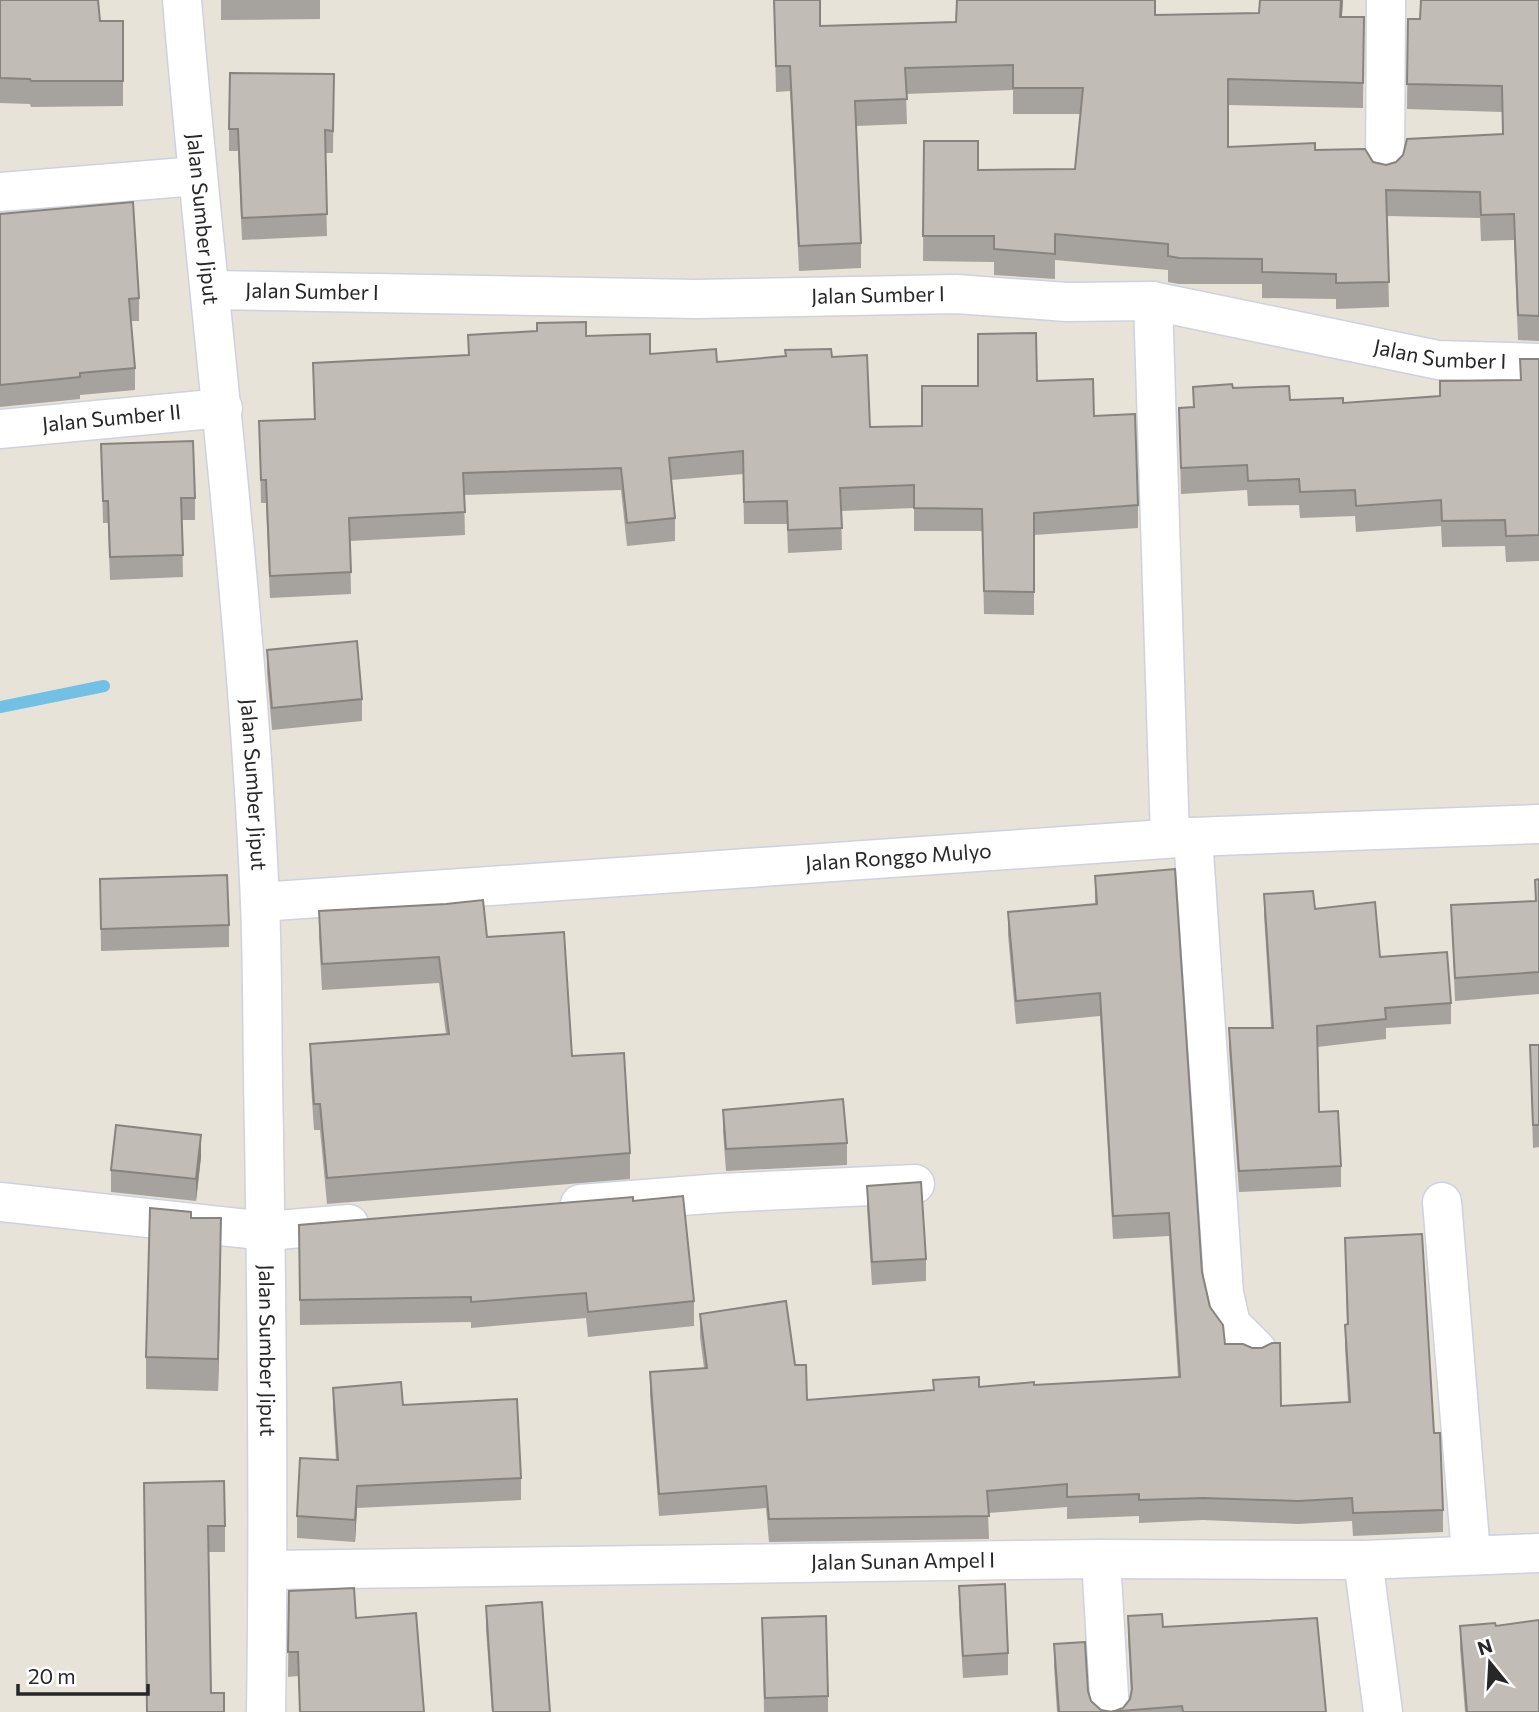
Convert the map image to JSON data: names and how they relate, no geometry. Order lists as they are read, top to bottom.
{
  "streets": {
    "street": [
      "Jalan Sumber Jiput",
      "Jalan Sumber I",
      "Jalan Sumber II",
      "Jalan Ronggo Mulyo",
      "Jalan Sunan Ampel I"
    ]
  },
  "crossings": [
    ["Jalan Sumber Jiput", "Jalan Sumber I"],
    ["Jalan Sumber Jiput", "Jalan Sumber II"],
    ["Jalan Sumber Jiput", "Jalan Ronggo Mulyo"],
    ["Jalan Sumber Jiput", "Jalan Sunan Ampel I"]
  ],
  "scale_bar": "20 m",
  "north": "top"
}
